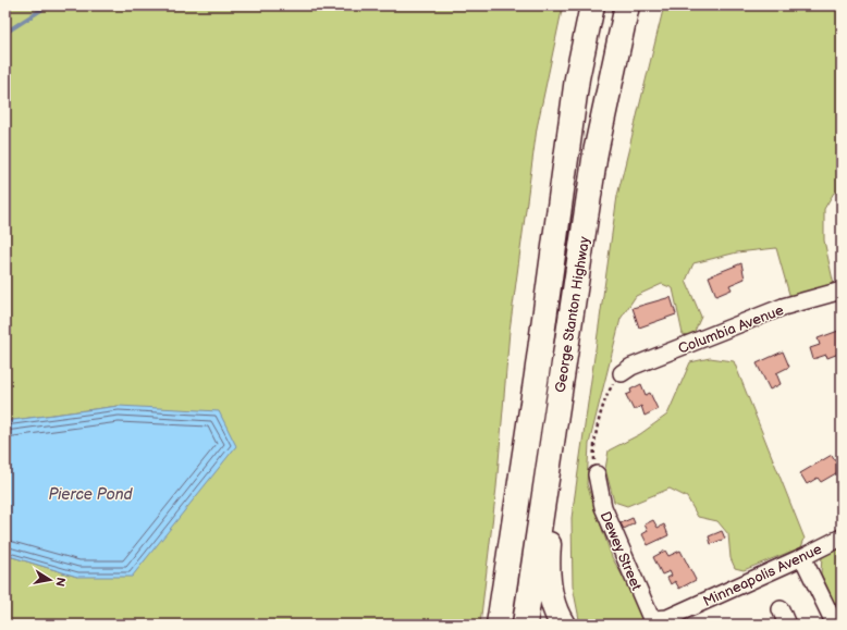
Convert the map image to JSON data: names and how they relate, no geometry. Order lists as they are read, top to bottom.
{
  "streets": {
    "highway": ["George Stanton Highway"],
    "street": ["Columbia Avenue", "Dewey Street", "Minneapolis Avenue"]
  },
  "crossings": [
    ["Dewey Street", "Minneapolis Avenue"]
  ],
  "water": ["Pierce Pond"],
  "north": "right"
}
